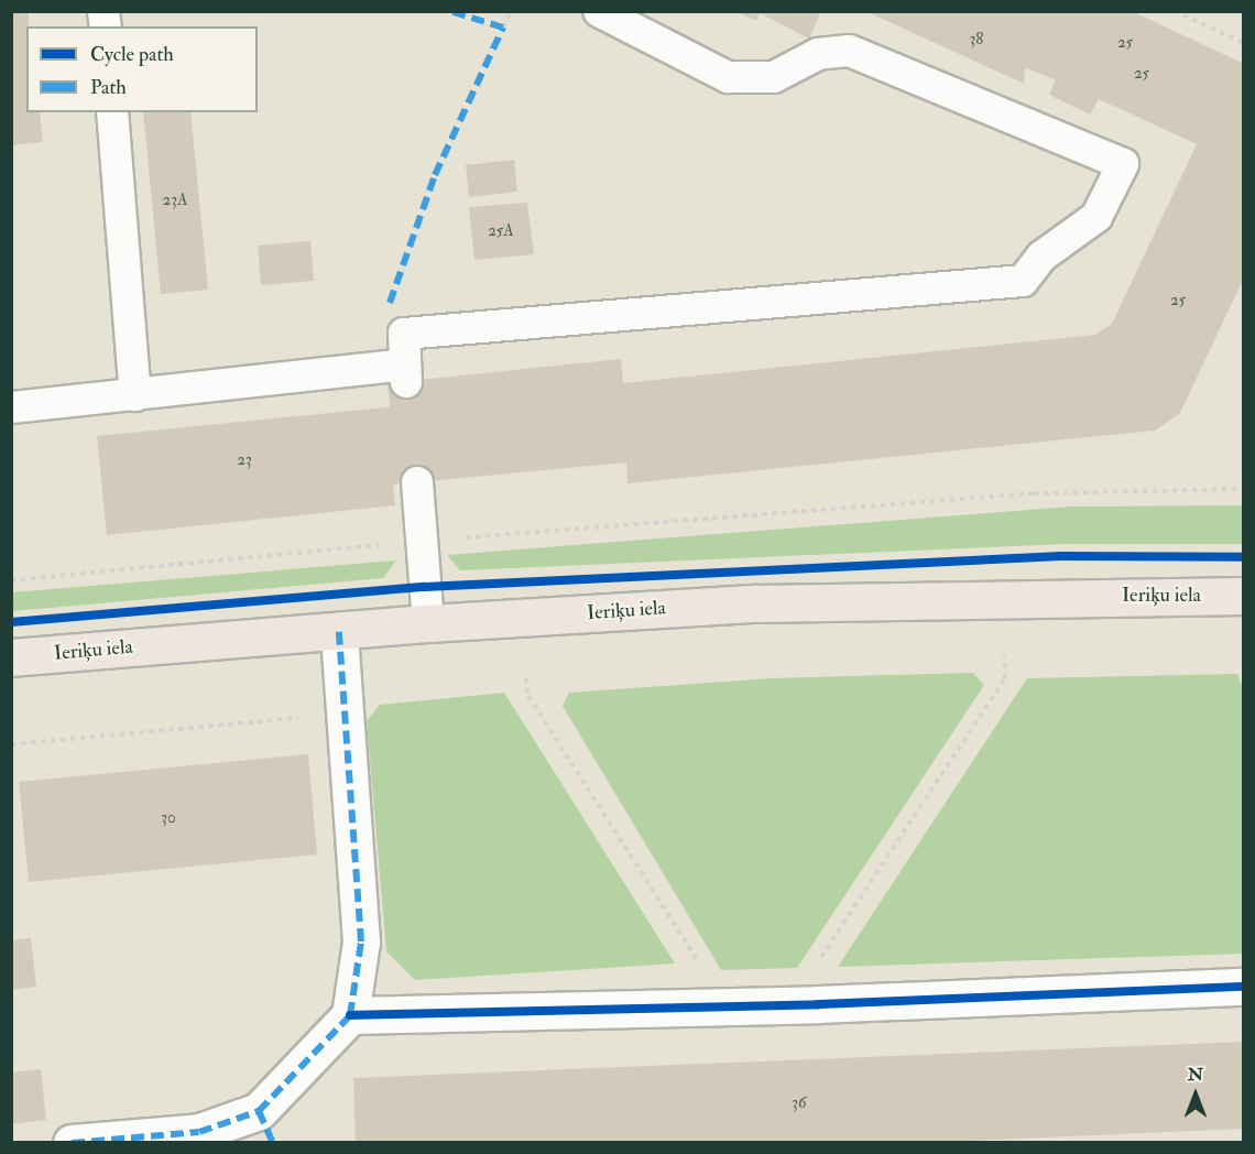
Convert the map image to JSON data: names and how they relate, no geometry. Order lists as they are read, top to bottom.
{
  "streets": {
    "main road": ["Ieriķu iela"]
  },
  "house_numbers": [
    "38",
    "25",
    "25",
    "23A",
    "25A",
    "25",
    "23",
    "30",
    "36"
  ],
  "legend": ["Cycle path", "Path"],
  "north": "top"
}
